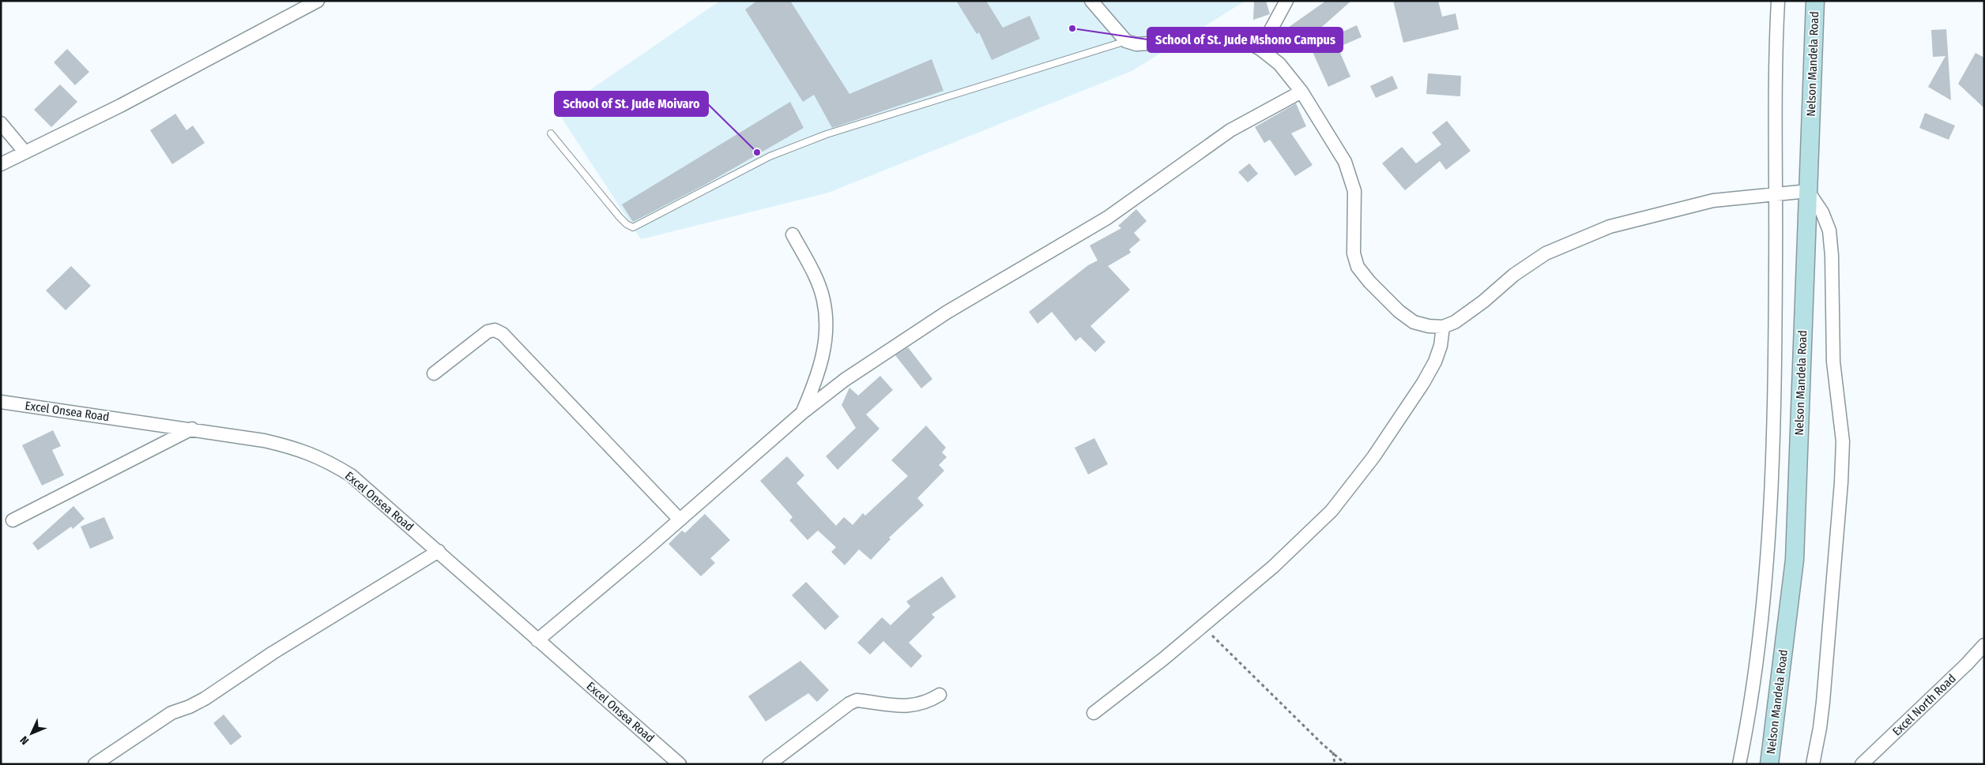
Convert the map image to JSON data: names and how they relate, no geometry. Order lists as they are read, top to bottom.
{
  "streets": {
    "main road": ["Nelson Mandela Road"],
    "street": ["Excel Onsea Road", "Excel North Road"]
  },
  "places": ["School of St. Jude Mshono Campus", "School of St. Jude Moivaro"],
  "north": "bottom left"
}
